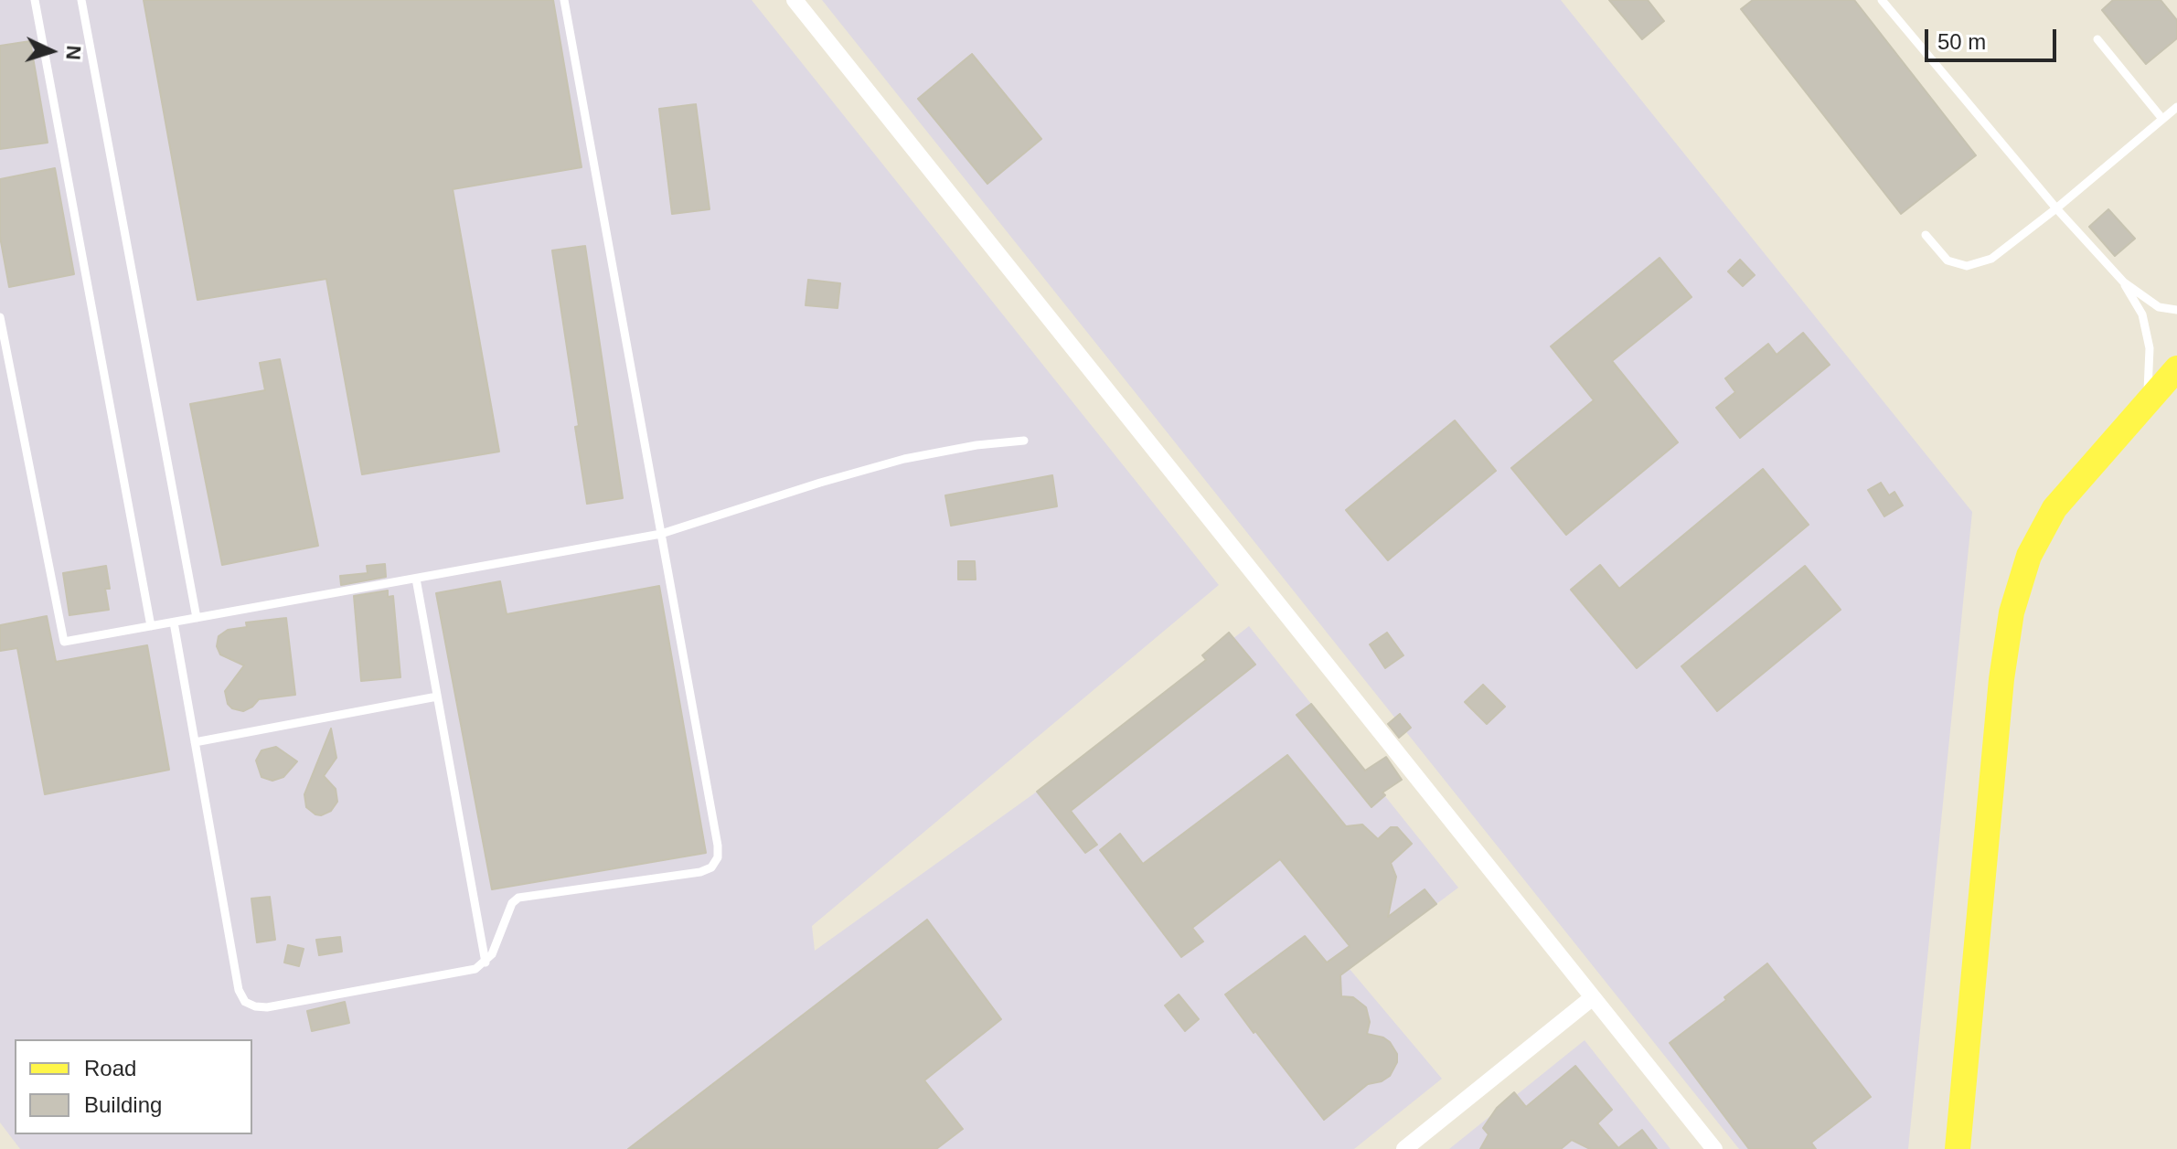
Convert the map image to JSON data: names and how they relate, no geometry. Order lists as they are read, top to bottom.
{
  "legend": ["Road", "Building"],
  "scale_bar": "50 m",
  "north": "right"
}
